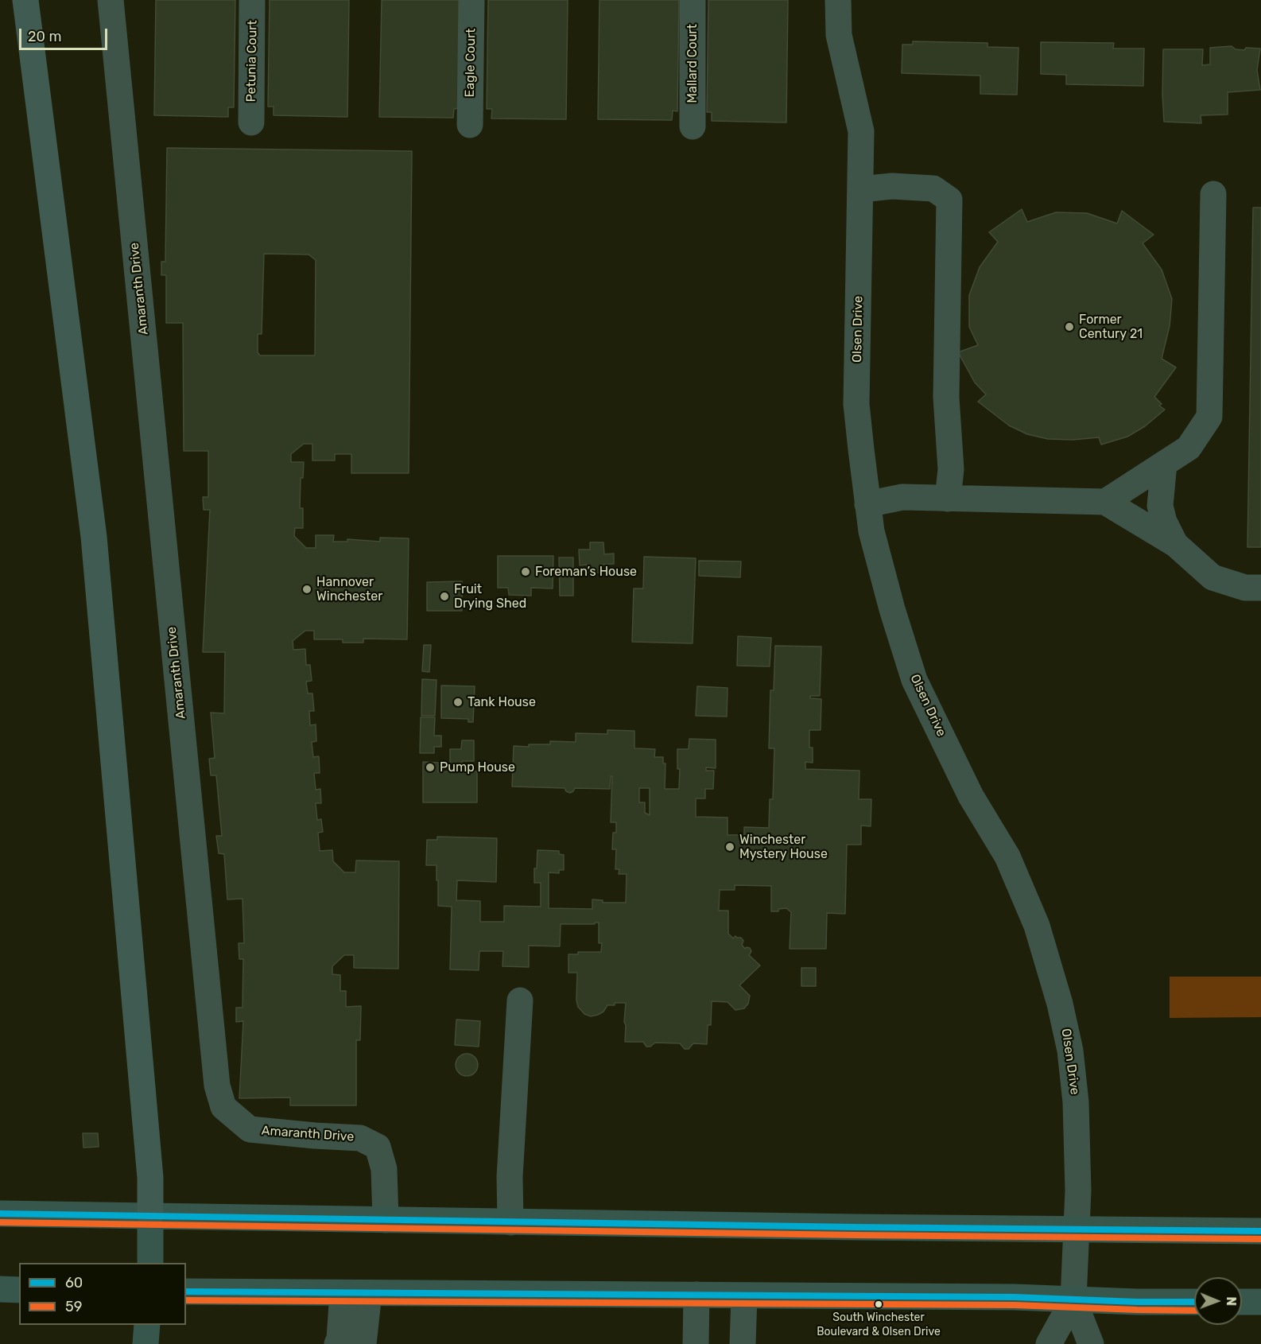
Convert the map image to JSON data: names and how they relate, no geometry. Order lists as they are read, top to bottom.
{
  "streets": {
    "street": [
      "Petunia Court",
      "Eagle Court",
      "Mallard Court",
      "Amaranth Drive",
      "Olsen Drive"
    ]
  },
  "places": [
    "Former Century 21",
    "Foreman’s House",
    "Hannover Winchester",
    "Fruit Drying Shed",
    "Tank House",
    "Pump House",
    "Winchester Mystery House",
    "South Winchester Boulevard & Olsen Drive"
  ],
  "lines": ["transit line 60", "transit line 59"],
  "legend": ["60", "59"],
  "scale_bar": "20 m",
  "north": "right"
}
